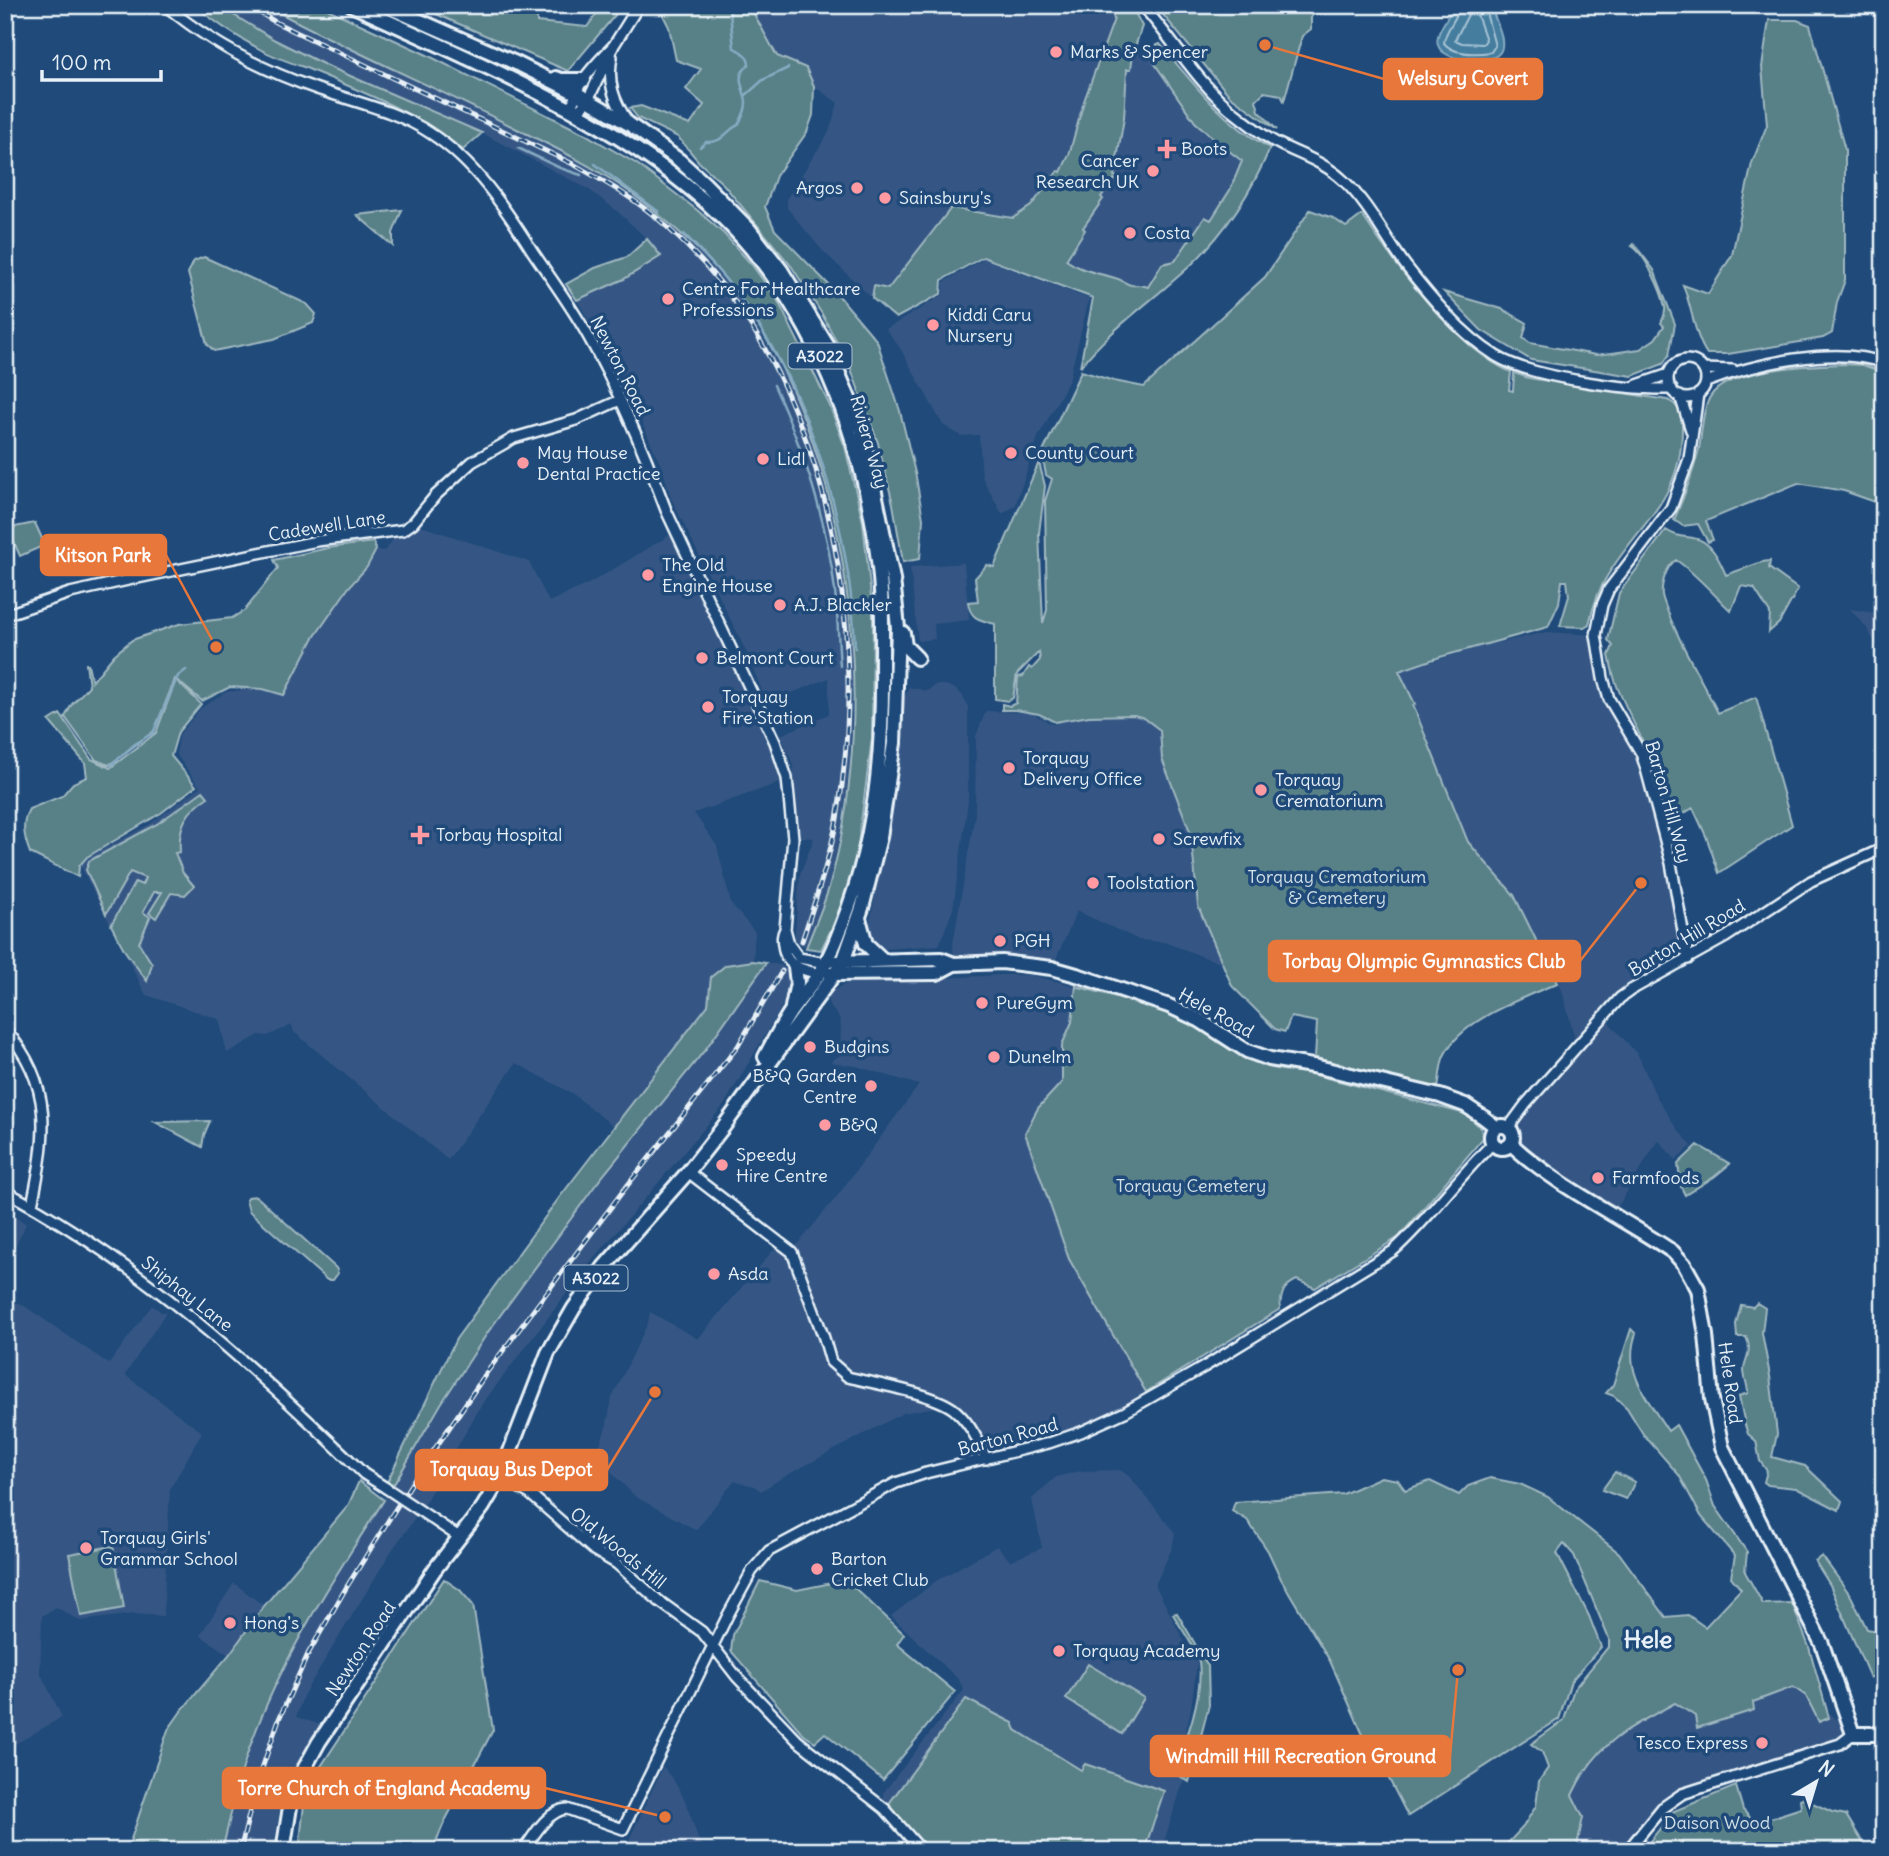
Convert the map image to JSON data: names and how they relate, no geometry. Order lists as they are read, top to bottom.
{
  "streets": {
    "main road": [
      "A3022",
      "Newton Road",
      "Riviera Way",
      "Hele Road"
    ],
    "street": [
      "Cadewell Lane",
      "Barton Hill Way",
      "Barton Hill Road",
      "Shiphay Lane",
      "Barton Road",
      "Old Woods Hill"
    ]
  },
  "crossings": [
    ["A3022", "Newton Road"],
    ["A3022", "Riviera Way"],
    ["A3022", "Hele Road"],
    ["A3022", "Old Woods Hill"],
    ["Newton Road", "Cadewell Lane"],
    ["Newton Road", "Shiphay Lane"],
    ["Newton Road", "Old Woods Hill"],
    ["Riviera Way", "Hele Road"],
    ["Barton Hill Way", "Barton Hill Road"],
    ["Barton Hill Road", "Hele Road"],
    ["Barton Hill Road", "Barton Road"],
    ["Hele Road", "Barton Road"],
    ["Barton Road", "Old Woods Hill"]
  ],
  "districts": ["Hele"],
  "parks": ["Torquay Crematorium & Cemetery", "Torquay Cemetery", "Daison Wood"],
  "places": {
    "other": [
      "Welsury Covert",
      "Marks & Spencer",
      "Cancer Research UK",
      "Argos",
      "Sainsbury's",
      "Costa",
      "Centre For Healthcare Professions",
      "Kiddi Caru Nursery",
      "County Court",
      "Lidl",
      "May House Dental Practice",
      "The Old Engine House",
      "A.J. Blackler",
      "Kitson Park",
      "Belmont Court",
      "Torquay Fire Station",
      "Torquay Delivery Office",
      "Torquay Crematorium",
      "Screwfix",
      "Toolstation",
      "Torbay Olympic Gymnastics Club",
      "PGH",
      "PureGym",
      "Budgins",
      "Dunelm",
      "B&Q Garden Centre",
      "B&Q",
      "Speedy Hire Centre",
      "Farmfoods",
      "Asda",
      "Torquay Bus Depot",
      "Torquay Girls' Grammar School",
      "Barton Cricket Club",
      "Hong's",
      "Torquay Academy",
      "Windmill Hill Recreation Ground",
      "Tesco Express",
      "Torre Church of England Academy"
    ],
    "health": ["Boots", "Torbay Hospital"]
  },
  "scale_bar": "100 m",
  "north": "top right"
}
